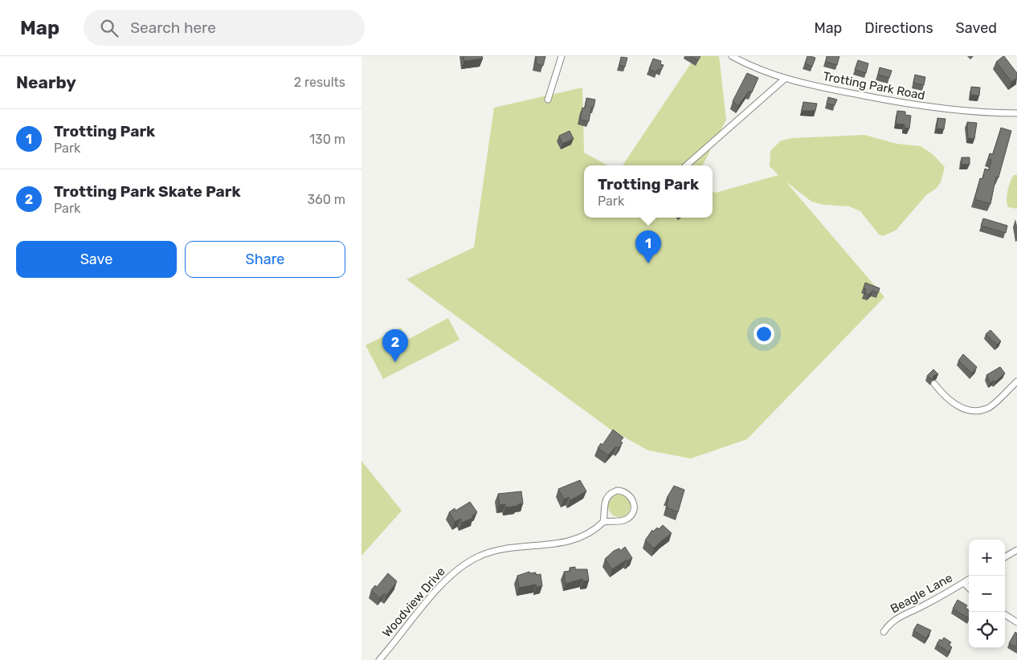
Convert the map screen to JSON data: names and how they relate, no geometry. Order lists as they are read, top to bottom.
{
  "streets": {
    "street": ["Trotting Park Road", "Beagle Lane", "Woodview Drive"]
  },
  "page": {
    "header": "Map",
    "search": "Search here",
    "nav": ["Map", "Directions", "Saved"],
    "heading": ["Nearby", "2 results"],
    "list": [
      {
        "mark": "1",
        "name": "Trotting Park",
        "note": "Park",
        "value": "130 m"
      },
      {
        "mark": "2",
        "name": "Trotting Park Skate Park",
        "note": "Park",
        "value": "360 m"
      }
    ],
    "popup": ["Trotting Park", "Park"],
    "buttons": ["Save", "Share"],
    "pins": ["1", "2"],
    "map_buttons": ["+", "−"]
  }
}
